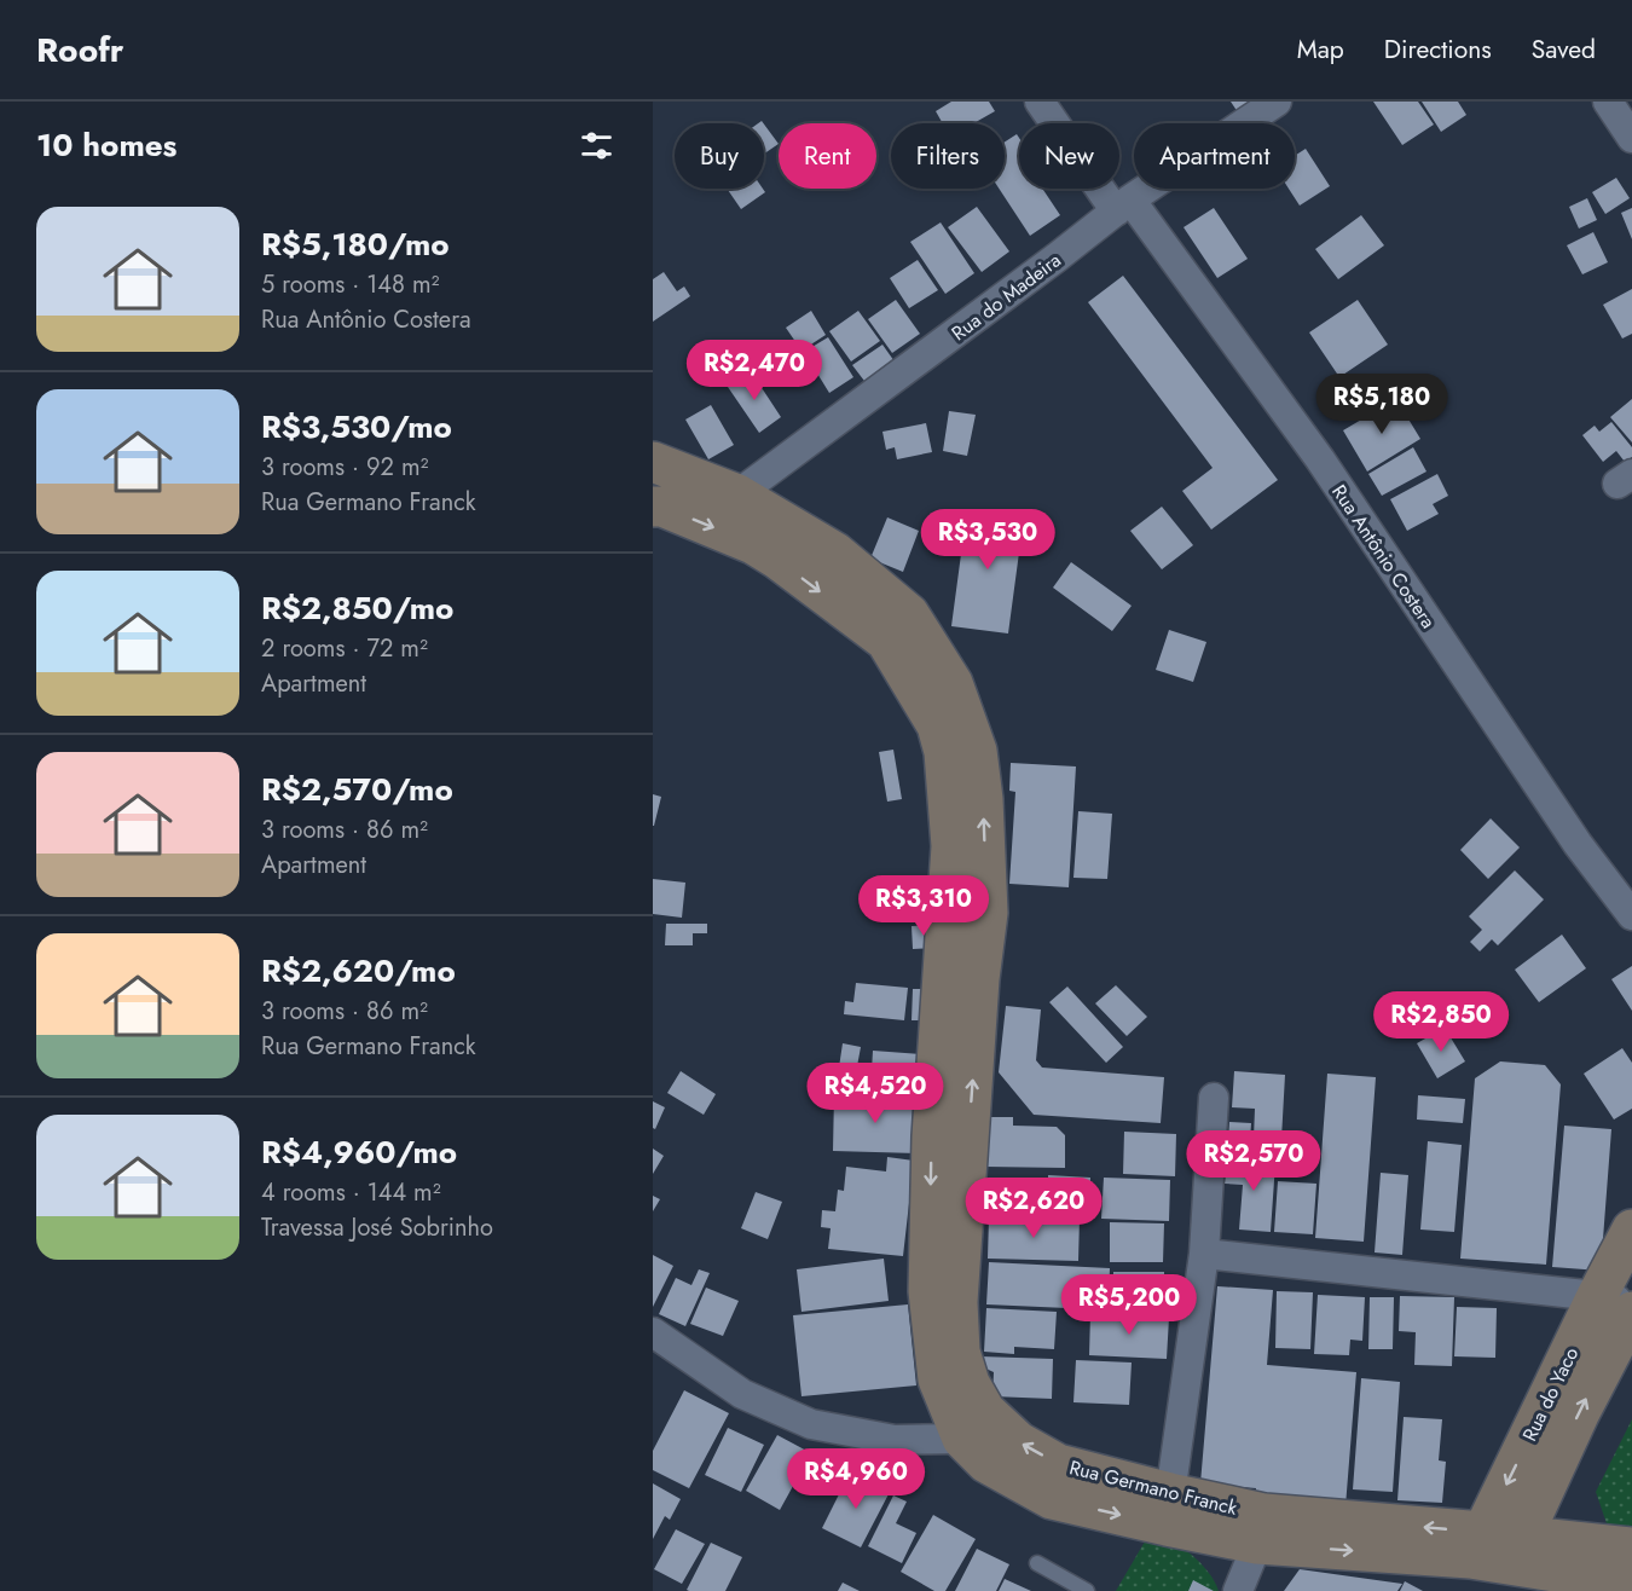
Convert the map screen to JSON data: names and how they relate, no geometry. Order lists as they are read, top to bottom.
{
  "streets": {
    "main road": ["Rua do Yaco", "Rua Germano Franck"],
    "street": ["Rua do Madeira", "Rua Antônio Costera"]
  },
  "crossings": [
    ["Rua do Madeira", "Rua Antônio Costera"],
    ["Rua do Madeira", "Rua Germano Franck"],
    ["Rua do Yaco", "Rua Germano Franck"]
  ],
  "page": {
    "header": "Roofr",
    "nav": ["Map", "Directions", "Saved"],
    "heading": "10 homes",
    "chip": [
      "Buy",
      "Rent",
      "Filters",
      "New",
      "Apartment"
    ],
    "list": [
      {
        "name": "R$5,180/mo",
        "note": "5 rooms · 148 m² · Rua Antônio Costera"
      },
      {
        "name": "R$3,530/mo",
        "note": "3 rooms · 92 m² · Rua Germano Franck"
      },
      {
        "name": "R$2,850/mo",
        "note": "2 rooms · 72 m² · Apartment"
      },
      {
        "name": "R$2,570/mo",
        "note": "3 rooms · 86 m² · Apartment"
      },
      {
        "name": "R$2,620/mo",
        "note": "3 rooms · 86 m² · Rua Germano Franck"
      },
      {
        "name": "R$4,960/mo",
        "note": "4 rooms · 144 m² · Travessa José Sobrinho"
      }
    ],
    "price": [
      "R$2,470",
      "R$5,180",
      "R$3,530",
      "R$3,310",
      "R$2,850",
      "R$4,520",
      "R$2,570",
      "R$2,620",
      "R$5,200",
      "R$4,960"
    ]
  }
}
